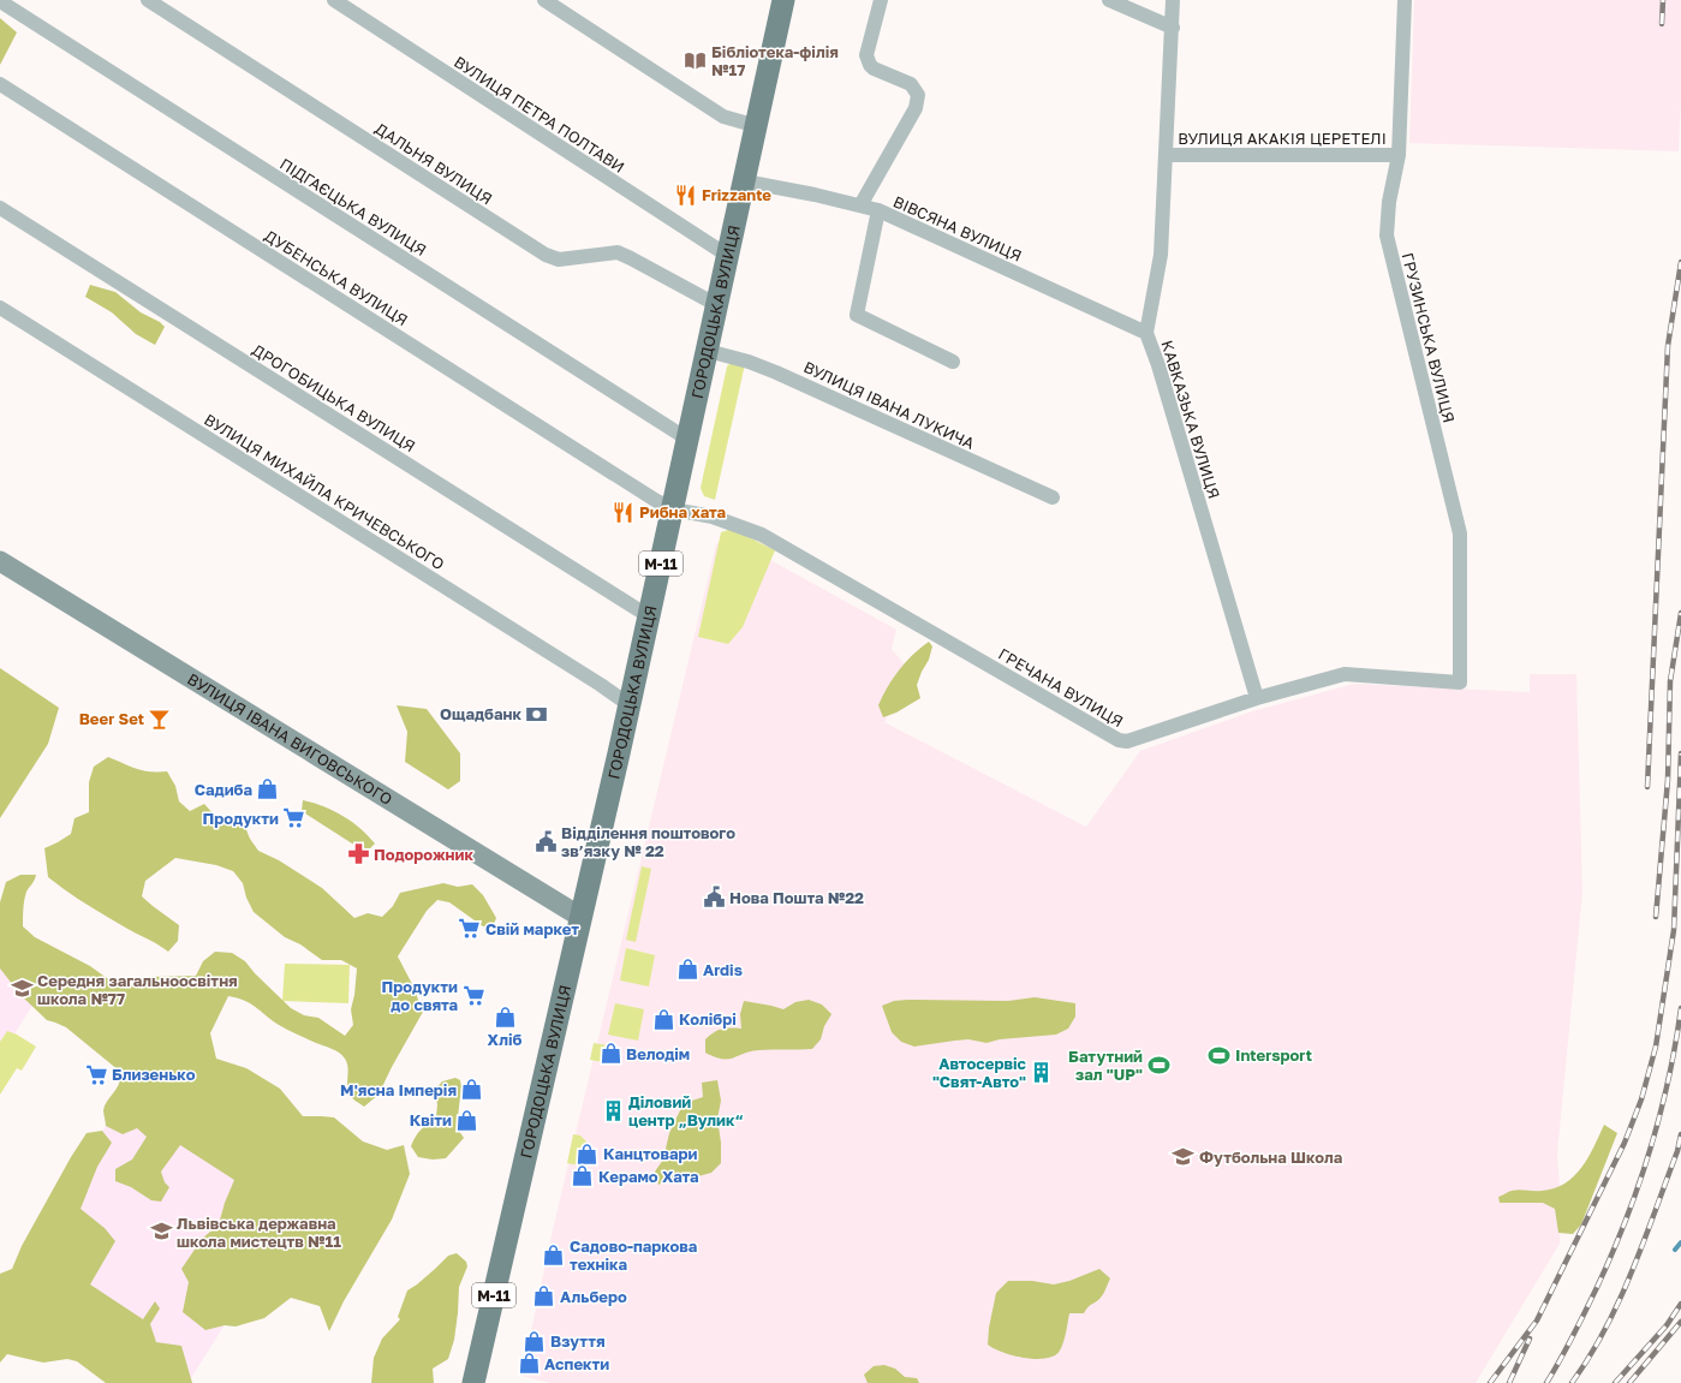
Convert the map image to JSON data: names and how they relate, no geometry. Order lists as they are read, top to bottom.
{
  "streets": {
    "main road": ["ГОРОДОЦЬКА ВУЛИЦЯ", "М-11", "ВУЛИЦЯ ІВАНА ВИГОВСЬКОГО"],
    "street": [
      "ВУЛИЦЯ ПЕТРА ПОЛТАВИ",
      "ВУЛИЦЯ АКАКІЯ ЦЕРЕТЕЛІ",
      "ДАЛЬНЯ ВУЛИЦЯ",
      "ПІДГАЄЦЬКА ВУЛИЦЯ",
      "ВІВСЯНА ВУЛИЦЯ",
      "ДУБЕНСЬКА ВУЛИЦЯ",
      "ГРУЗИНСЬКА ВУЛИЦЯ",
      "ДРОГОБИЦЬКА ВУЛИЦЯ",
      "ВУЛИЦЯ ІВАНА ЛУКИЧА",
      "КАВКАЗЬКА ВУЛИЦЯ",
      "ВУЛИЦЯ МИХАЙЛА КРИЧЕВСЬКОГО",
      "ГРЕЧАНА ВУЛИЦЯ"
    ]
  },
  "crossings": [
    ["ВУЛИЦЯ ПЕТРА ПОЛТАВИ", "ГОРОДОЦЬКА ВУЛИЦЯ"],
    ["ВУЛИЦЯ АКАКІЯ ЦЕРЕТЕЛІ", "ГРУЗИНСЬКА ВУЛИЦЯ"],
    ["ВУЛИЦЯ АКАКІЯ ЦЕРЕТЕЛІ", "КАВКАЗЬКА ВУЛИЦЯ"],
    ["ДАЛЬНЯ ВУЛИЦЯ", "ГОРОДОЦЬКА ВУЛИЦЯ"],
    ["ПІДГАЄЦЬКА ВУЛИЦЯ", "ГОРОДОЦЬКА ВУЛИЦЯ"],
    ["ВІВСЯНА ВУЛИЦЯ", "ГОРОДОЦЬКА ВУЛИЦЯ"],
    ["ВІВСЯНА ВУЛИЦЯ", "КАВКАЗЬКА ВУЛИЦЯ"],
    ["ДУБЕНСЬКА ВУЛИЦЯ", "ГОРОДОЦЬКА ВУЛИЦЯ"],
    ["ДУБЕНСЬКА ВУЛИЦЯ", "ГРЕЧАНА ВУЛИЦЯ"],
    ["ГОРОДОЦЬКА ВУЛИЦЯ", "ДРОГОБИЦЬКА ВУЛИЦЯ"],
    ["ГОРОДОЦЬКА ВУЛИЦЯ", "ВУЛИЦЯ ІВАНА ЛУКИЧА"],
    ["ГОРОДОЦЬКА ВУЛИЦЯ", "ВУЛИЦЯ МИХАЙЛА КРИЧЕВСЬКОГО"],
    ["ГОРОДОЦЬКА ВУЛИЦЯ", "ГРЕЧАНА ВУЛИЦЯ"],
    ["ГОРОДОЦЬКА ВУЛИЦЯ", "ВУЛИЦЯ ІВАНА ВИГОВСЬКОГО"],
    ["ГРУЗИНСЬКА ВУЛИЦЯ", "ГРЕЧАНА ВУЛИЦЯ"],
    ["КАВКАЗЬКА ВУЛИЦЯ", "ГРЕЧАНА ВУЛИЦЯ"]
  ],
  "places": {
    "library": ["Бібліотека-філія №17"],
    "restaurant": ["Frizzante", "Рибна хата"],
    "bank": ["Ощадбанк"],
    "bar": ["Beer Set"],
    "shop": [
      "Садиба",
      "Ardis",
      "Хліб",
      "Колібрі",
      "Велодім",
      "М'ясна Імперія",
      "Квіти",
      "Канцтовари",
      "Керамо Хата",
      "Садово-паркова техніка",
      "Альберо",
      "Взуття",
      "Аспекти"
    ],
    "supermarket": [
      "Продукти",
      "Свій маркет",
      "Продукти до свята",
      "Близенько"
    ],
    "public building": ["Відділення поштового зв’язку № 22", "Нова Пошта №22"],
    "pharmacy": ["Подорожник"],
    "school or university": ["Середня загальноосвітня школа №77", "Футбольна Школа", "Львівська державна школа мистецтв №11"],
    "sports": ["Intersport", "Батутний зал \"UP\""],
    "building": ["Автосервіс \"Свят-Авто\"", "Діловий центр „Вулик“"]
  }
}
